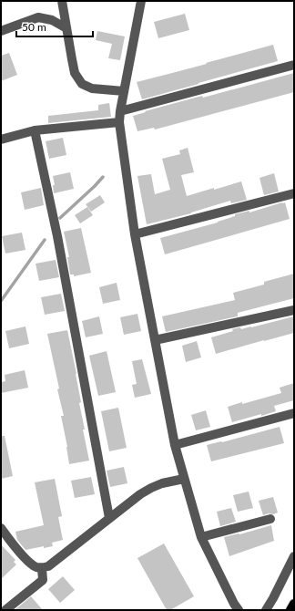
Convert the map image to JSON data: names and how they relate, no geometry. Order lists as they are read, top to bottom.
{
  "scale_bar": "50 m"
}
